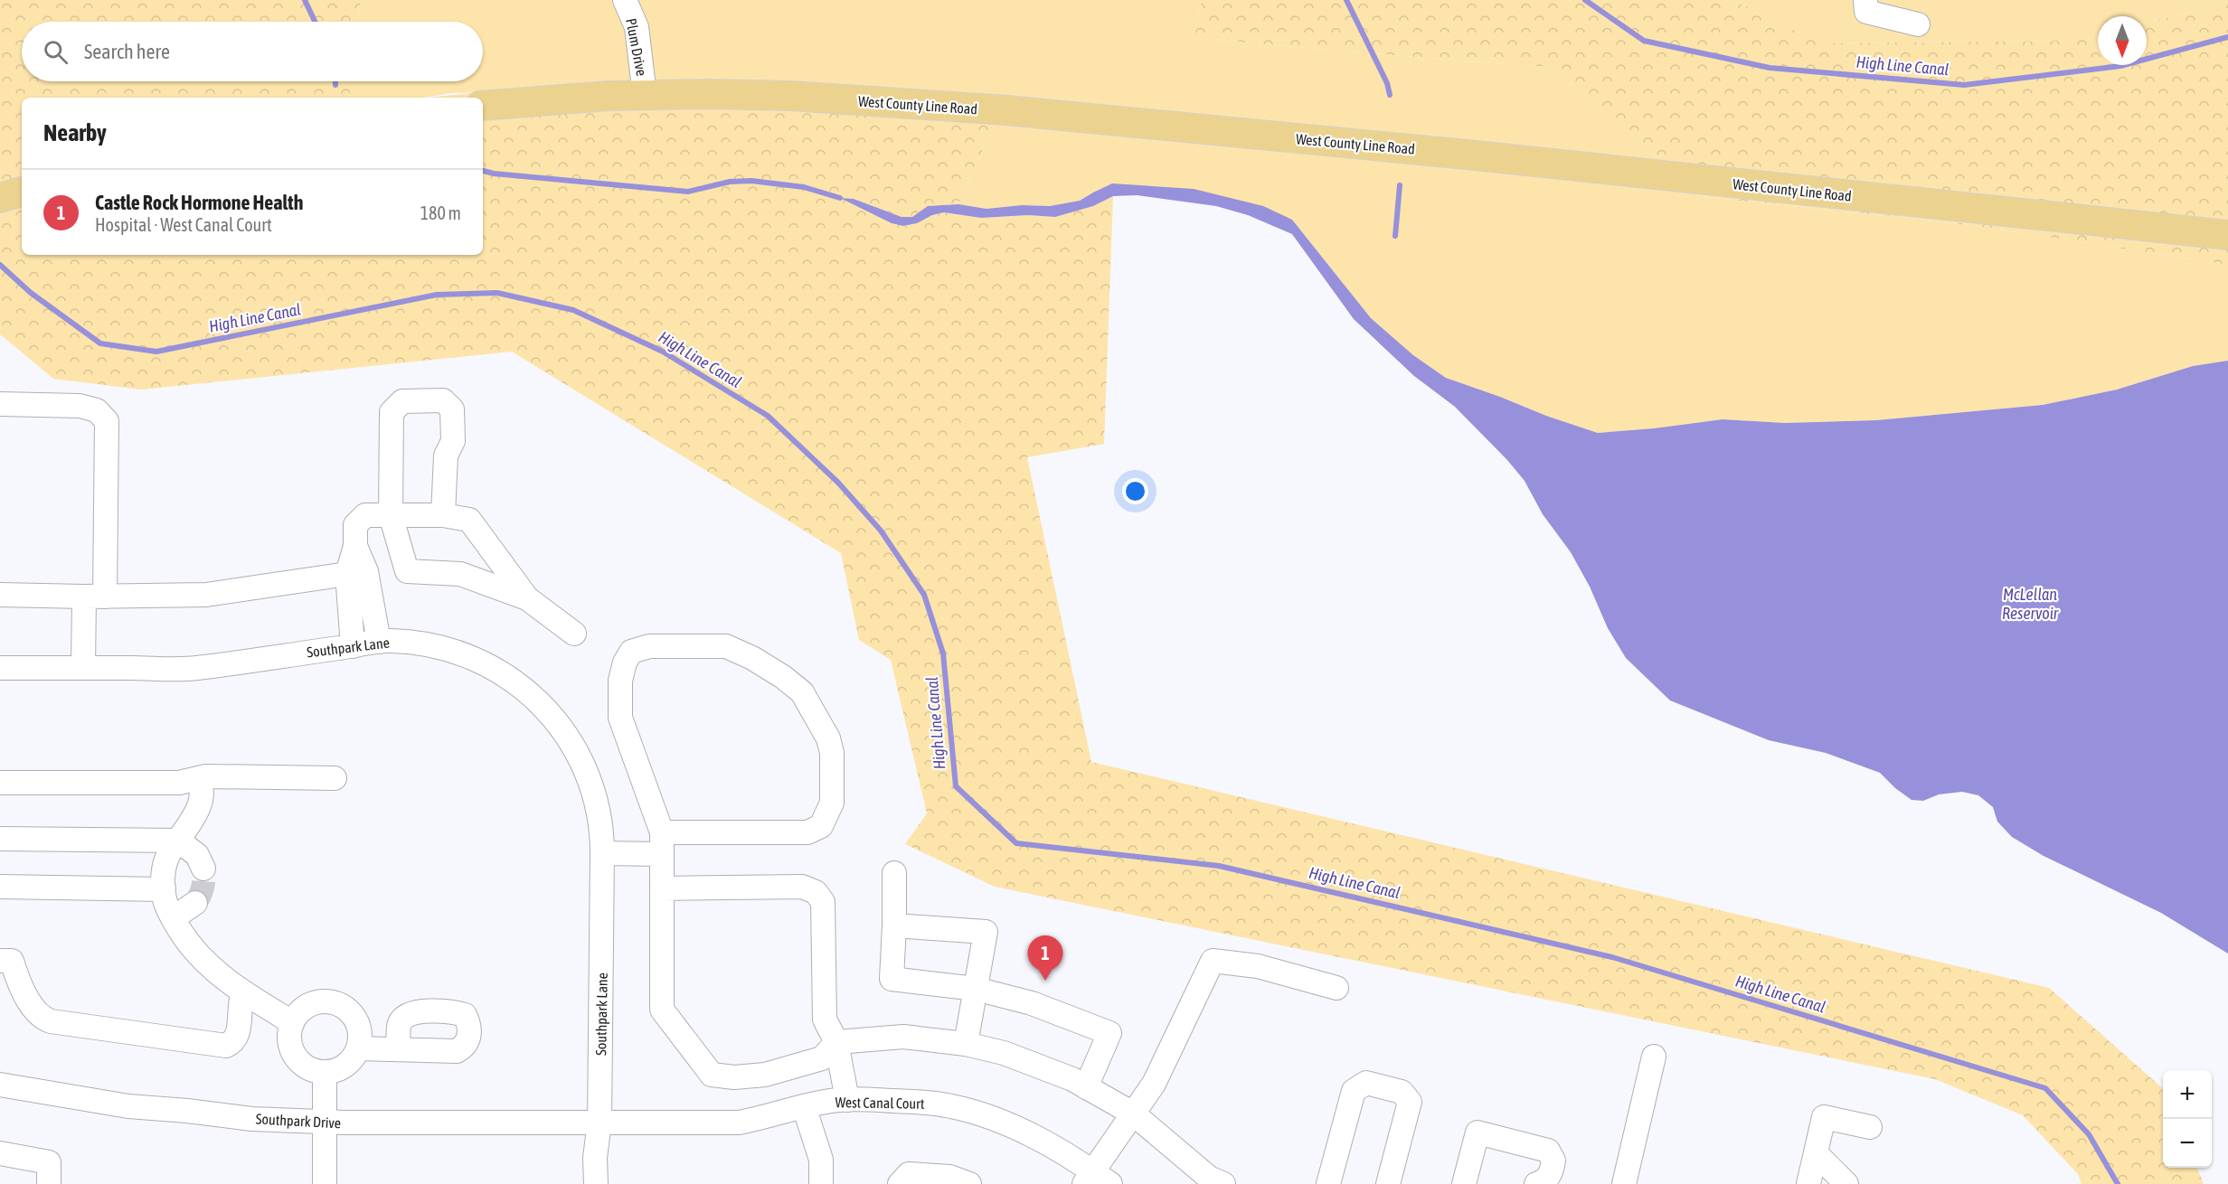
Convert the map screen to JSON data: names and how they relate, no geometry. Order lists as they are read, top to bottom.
{
  "streets": {
    "main road": ["West County Line Road"],
    "street": [
      "Plum Drive",
      "Southpark Lane",
      "West Canal Court",
      "Southpark Drive"
    ]
  },
  "crossings": [
    ["Plum Drive", "West County Line Road"],
    ["Southpark Lane", "West Canal Court"],
    ["Southpark Lane", "Southpark Drive"],
    ["West Canal Court", "Southpark Drive"]
  ],
  "water": ["High Line Canal", "McLellan Reservoir"],
  "north": "bottom",
  "page": {
    "search": "Search here",
    "heading": "Nearby",
    "list": [
      {
        "mark": "1",
        "name": "Castle Rock Hormone Health",
        "note": "Hospital · West Canal Court",
        "value": "180 m"
      }
    ],
    "pins": "1",
    "map_buttons": ["+", "−"]
  }
}
